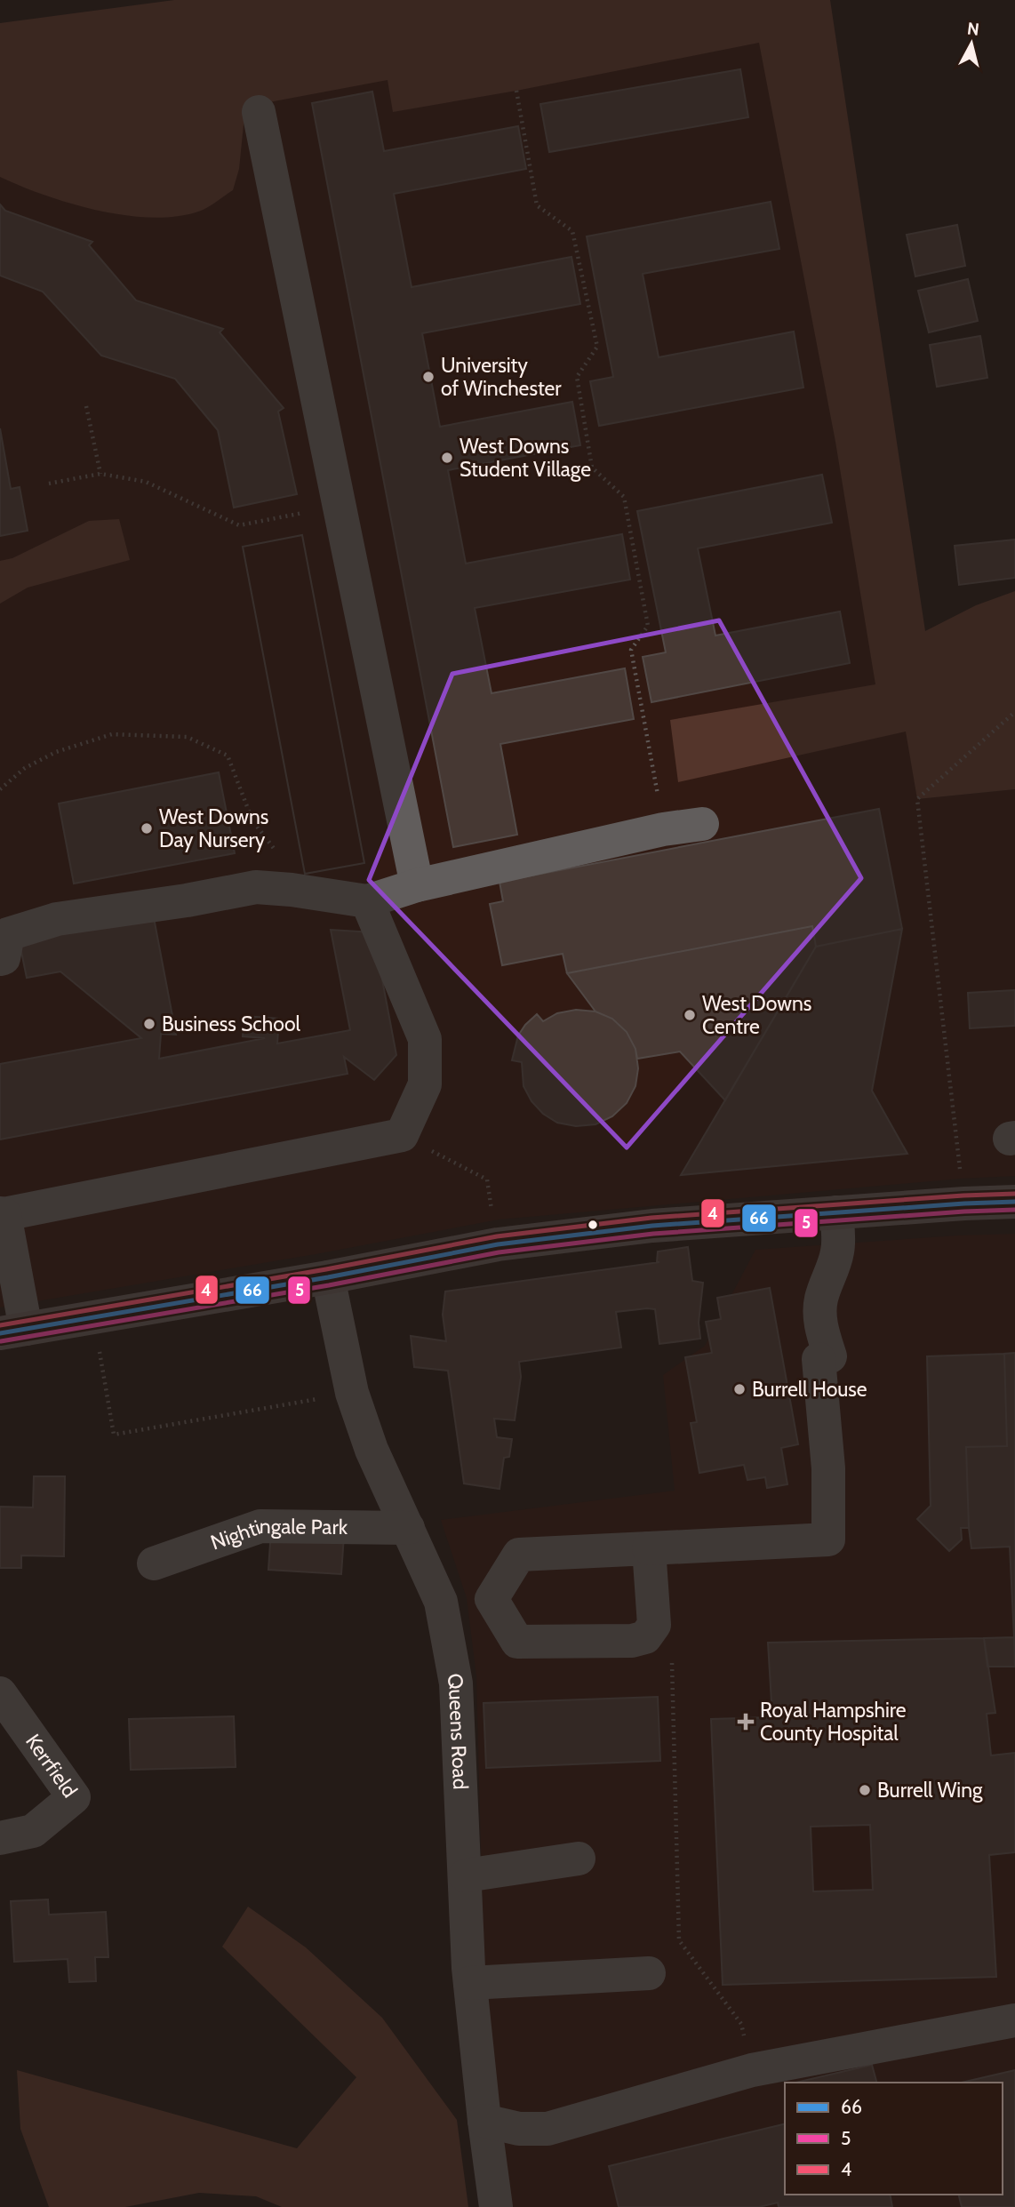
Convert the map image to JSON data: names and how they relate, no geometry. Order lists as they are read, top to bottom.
{
  "streets": {
    "street": ["Nightingale Park", "Queens Road", "Kerrfield"]
  },
  "crossings": [
    ["Nightingale Park", "Queens Road"]
  ],
  "places": {
    "other": [
      "University of Winchester",
      "West Downs Student Village",
      "West Downs Day Nursery",
      "West Downs Centre",
      "Business School",
      "Burrell House",
      "Burrell Wing"
    ],
    "health": ["Royal Hampshire County Hospital"]
  },
  "lines": ["transit line 4", "transit line 66", "transit line 5"],
  "legend": ["66", "5", "4"],
  "north": "top"
}
